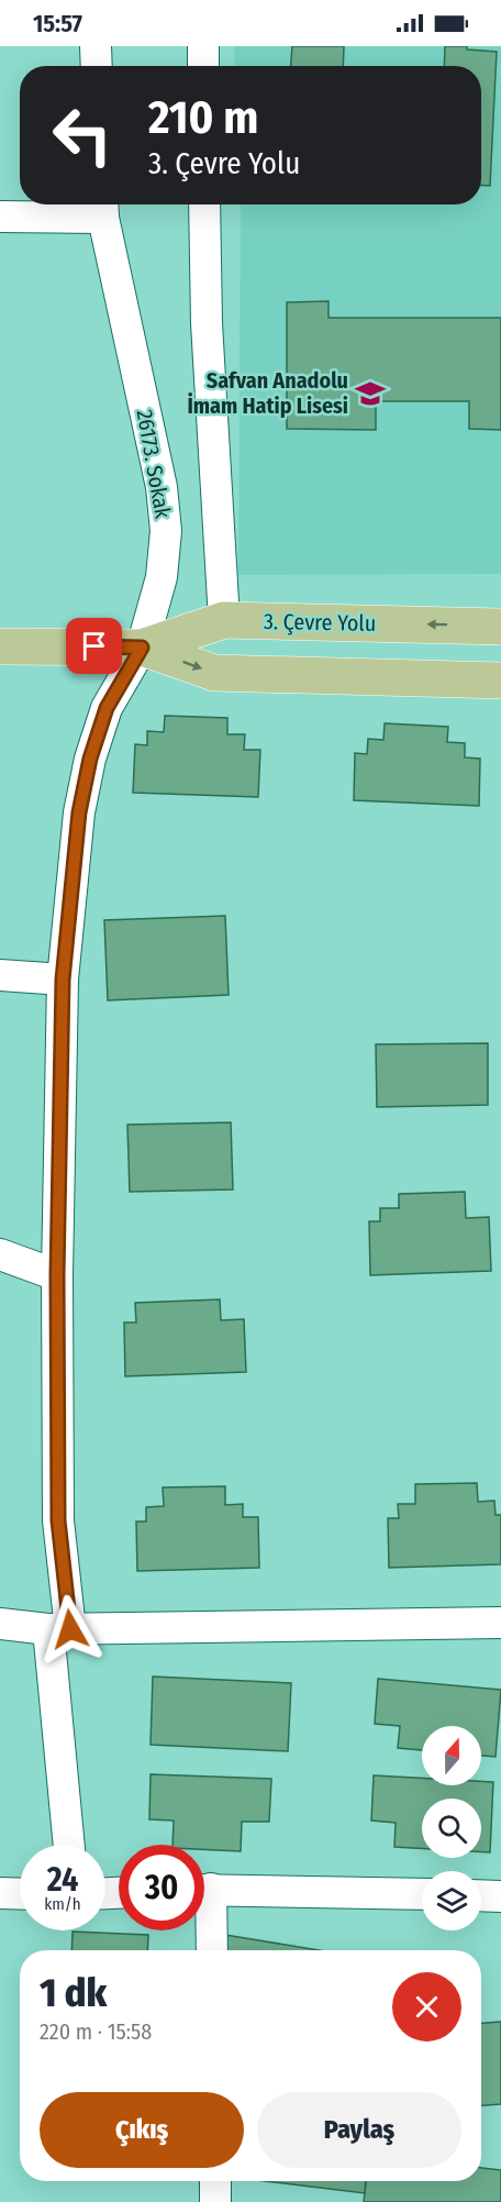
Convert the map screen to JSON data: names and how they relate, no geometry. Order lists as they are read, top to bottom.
{
  "streets": {
    "main road": ["3. Çevre Yolu"],
    "street": ["26173. Sokak"]
  },
  "crossings": [
    ["26173. Sokak", "3. Çevre Yolu"]
  ],
  "places": {
    "school or university": ["Safvan Anadolu İmam Hatip Lisesi"]
  },
  "north": "top",
  "page": {
    "status": "15:57",
    "turn": ["210 m", "3. Çevre Yolu"],
    "speed": "24 km/h",
    "limit": "30",
    "heading": ["1 dk", "220 m · 15:58"],
    "buttons": ["Çıkış", "Paylaş"]
  }
}
